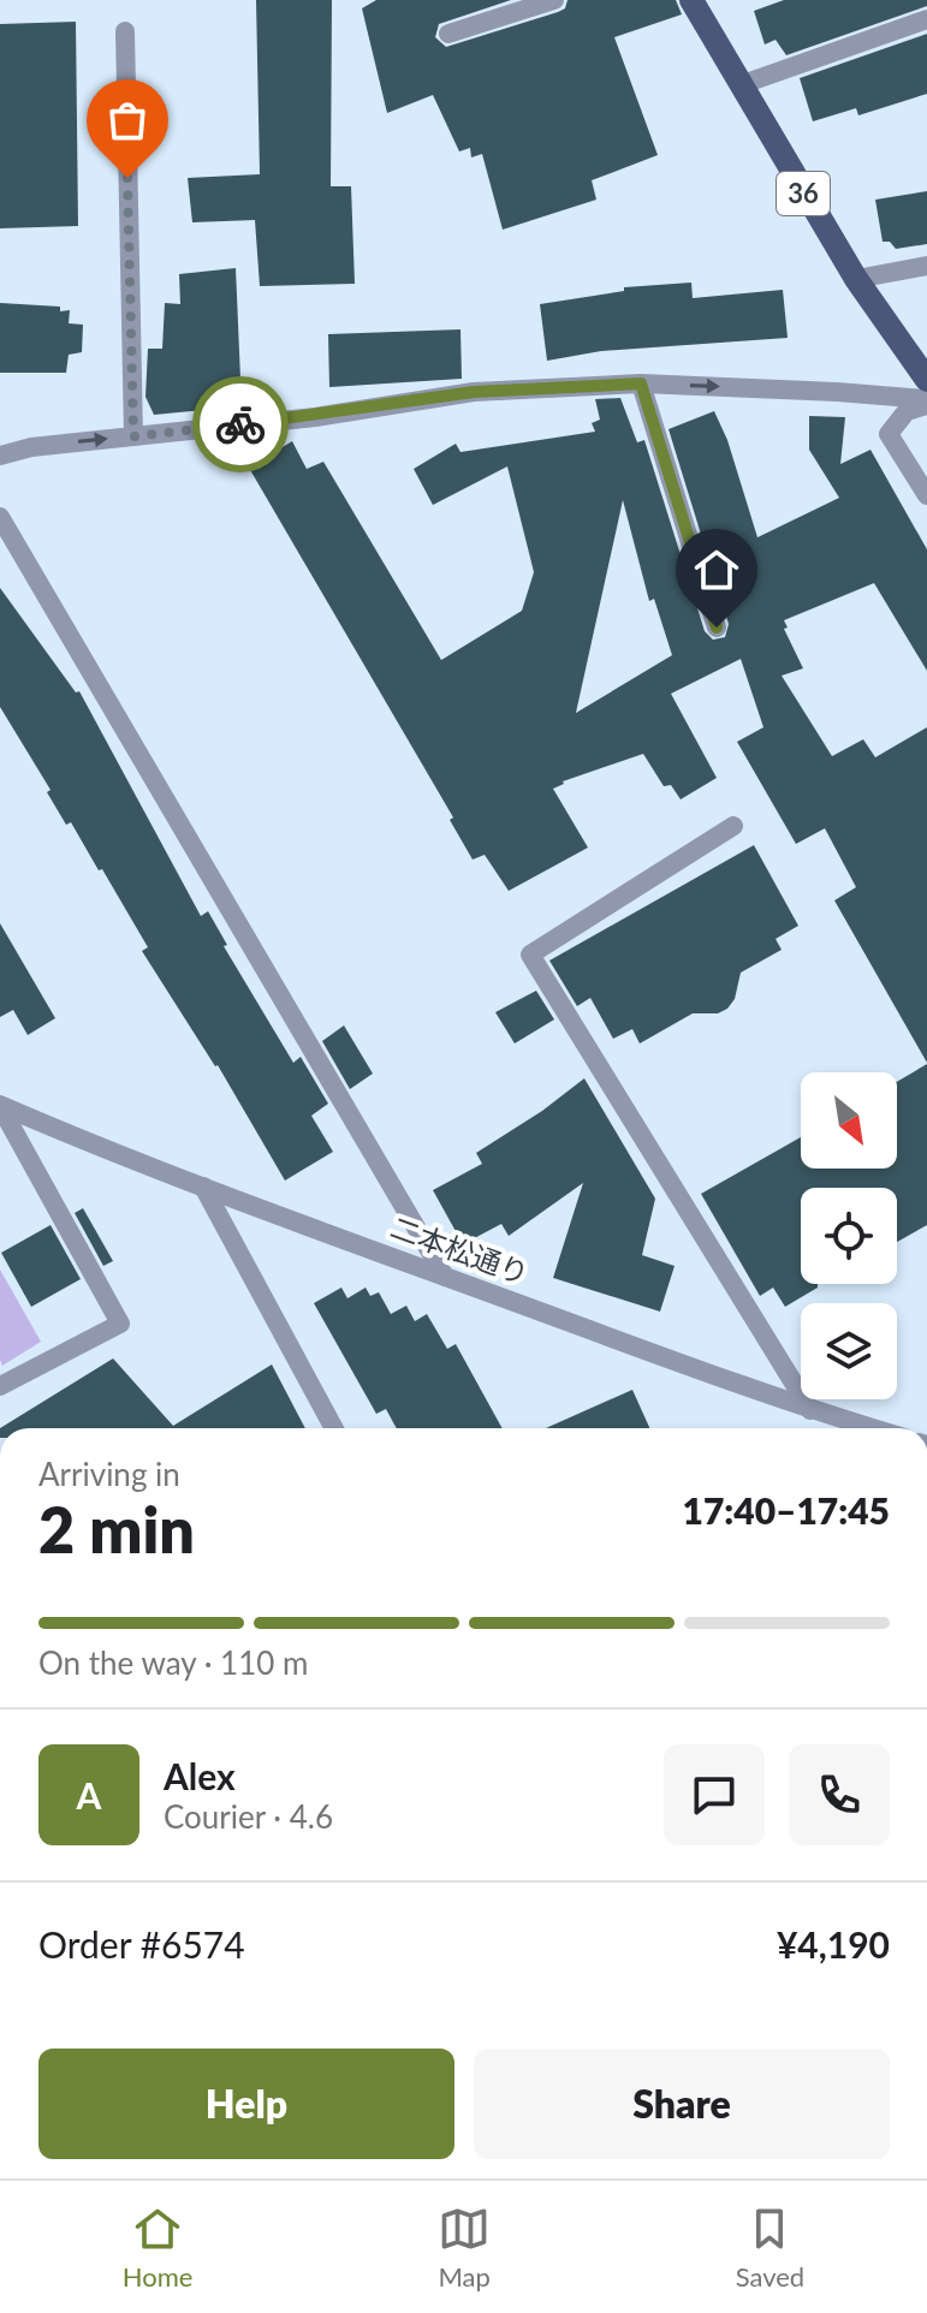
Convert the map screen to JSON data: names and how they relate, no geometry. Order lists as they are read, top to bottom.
{
  "streets": {
    "main road": ["36"],
    "street": ["二本松通り"]
  },
  "north": "bottom right",
  "page": {
    "heading": ["2 min", "Arriving in", "17:40–17:45"],
    "panel": [
      "Alex",
      "Courier · 4.6",
      "Order #6574",
      "¥4,190"
    ],
    "bar": "On the way · 110 m",
    "round": "A",
    "buttons": ["Help", "Share"],
    "tabs": ["Home", "Map", "Saved"]
  }
}
